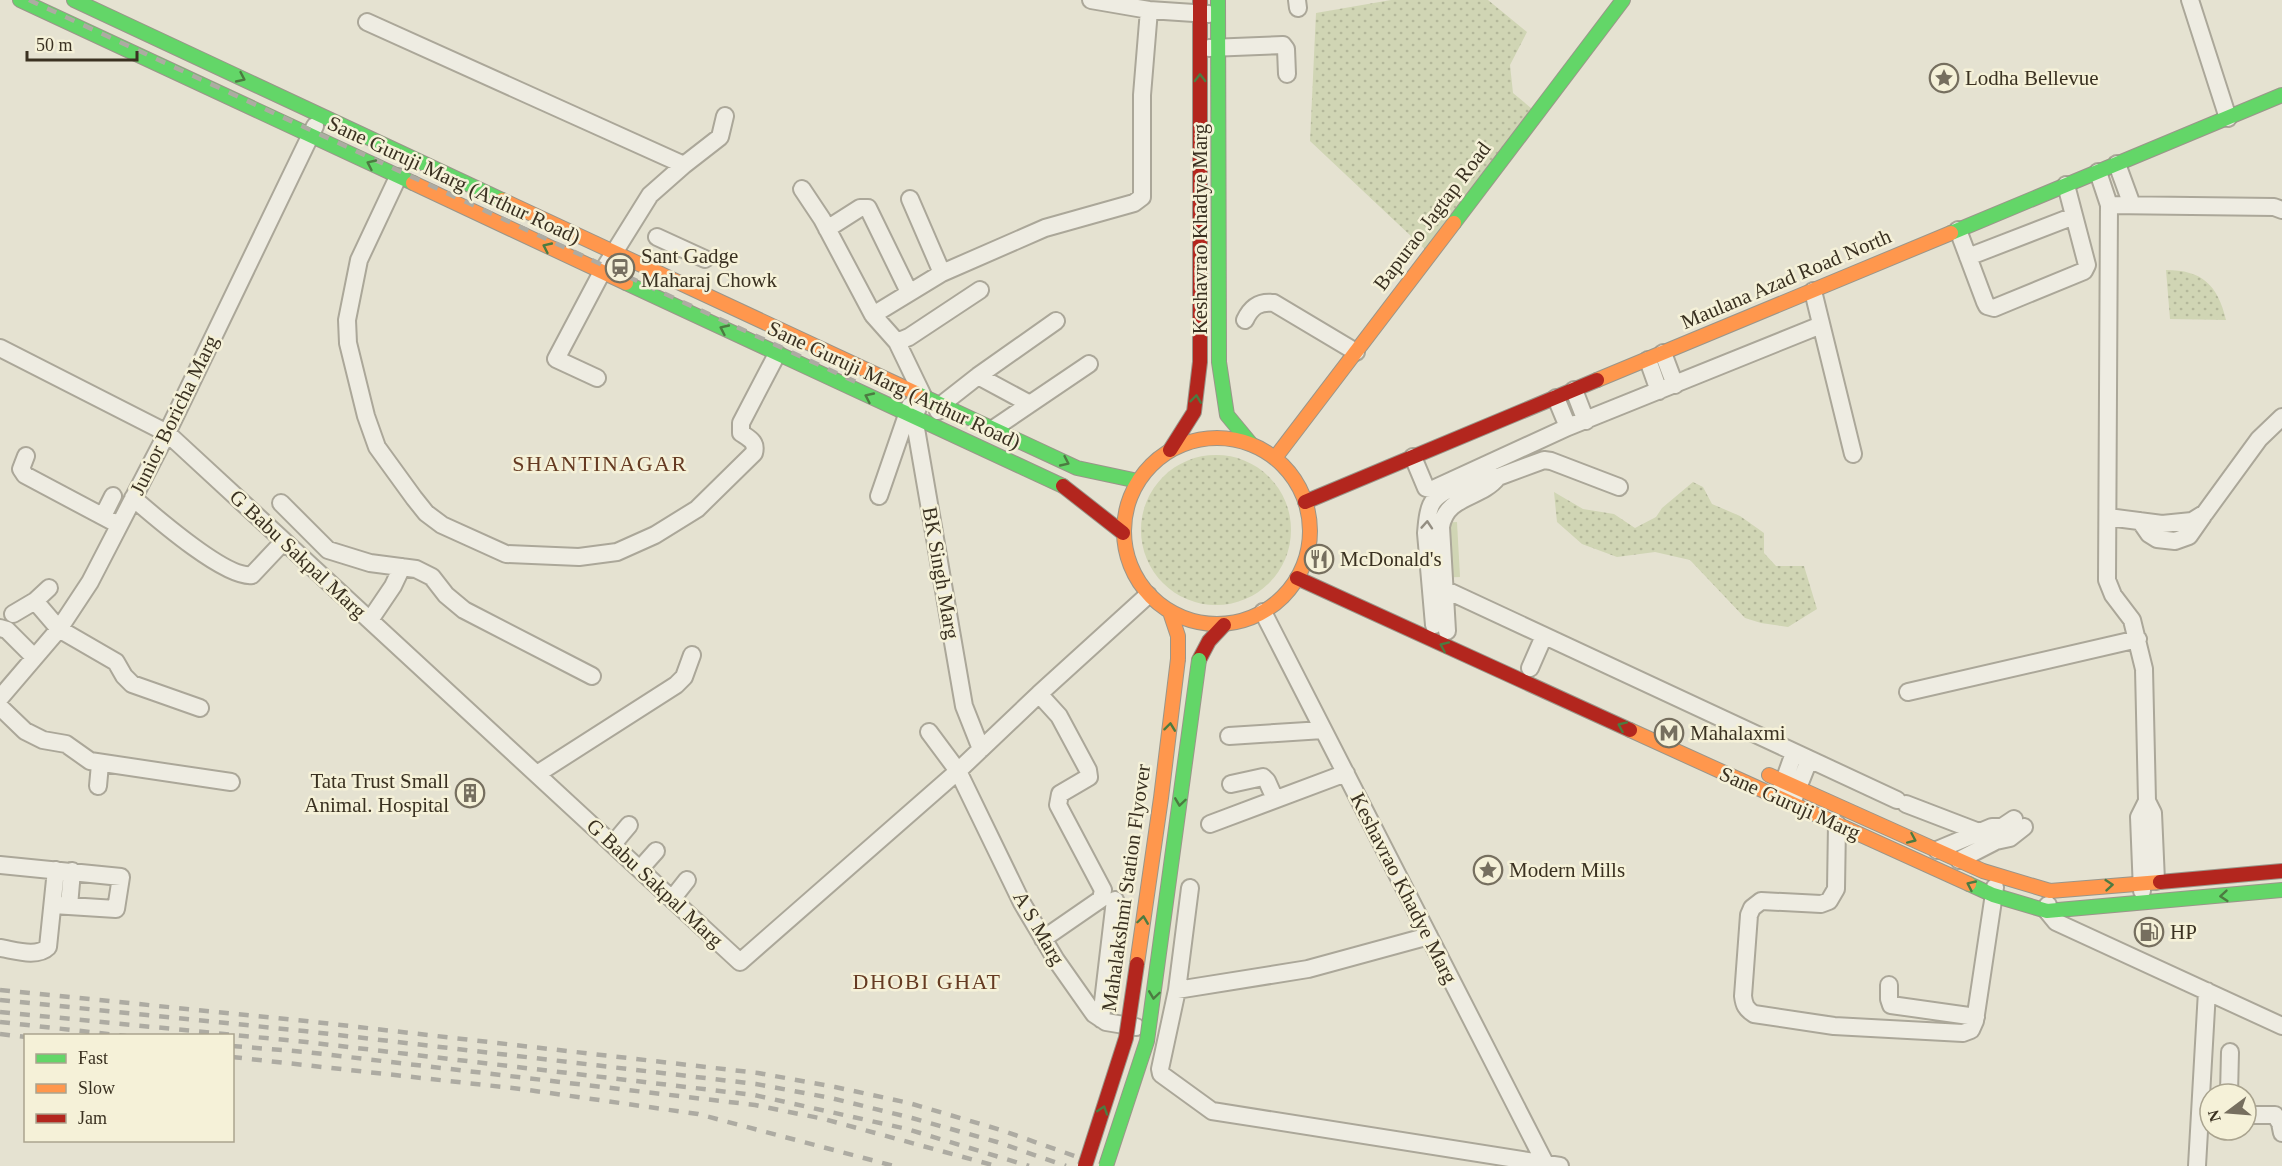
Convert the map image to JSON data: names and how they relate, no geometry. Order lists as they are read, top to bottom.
{
  "streets": {
    "main road": [
      "Sane Guruji Marg (Arthur Road)",
      "Bapurao Jagtap Road",
      "Keshavrao Khadye Marg",
      "Maulana Azad Road North",
      "Sane Guruji Marg",
      "Mahalakshmi Station Flyover"
    ],
    "street": [
      "Junior Boricha Marg",
      "G Babu Sakpal Marg",
      "BK Singh Marg",
      "A S Marg"
    ]
  },
  "crossings": [
    ["Sane Guruji Marg (Arthur Road)", "Bapurao Jagtap Road"],
    ["Sane Guruji Marg (Arthur Road)", "Keshavrao Khadye Marg"],
    ["Sane Guruji Marg (Arthur Road)", "Maulana Azad Road North"],
    ["Sane Guruji Marg (Arthur Road)", "Junior Boricha Marg"],
    ["Sane Guruji Marg (Arthur Road)", "G Babu Sakpal Marg"],
    ["Sane Guruji Marg (Arthur Road)", "BK Singh Marg"],
    ["Sane Guruji Marg (Arthur Road)", "Sane Guruji Marg"],
    ["Sane Guruji Marg (Arthur Road)", "Mahalakshmi Station Flyover"],
    ["Bapurao Jagtap Road", "Keshavrao Khadye Marg"],
    ["Bapurao Jagtap Road", "Maulana Azad Road North"],
    ["Bapurao Jagtap Road", "G Babu Sakpal Marg"],
    ["Bapurao Jagtap Road", "Sane Guruji Marg"],
    ["Bapurao Jagtap Road", "Mahalakshmi Station Flyover"],
    ["Keshavrao Khadye Marg", "Maulana Azad Road North"],
    ["Keshavrao Khadye Marg", "G Babu Sakpal Marg"],
    ["Keshavrao Khadye Marg", "Sane Guruji Marg"],
    ["Keshavrao Khadye Marg", "Mahalakshmi Station Flyover"],
    ["Maulana Azad Road North", "G Babu Sakpal Marg"],
    ["Maulana Azad Road North", "Sane Guruji Marg"],
    ["Maulana Azad Road North", "Mahalakshmi Station Flyover"],
    ["Junior Boricha Marg", "G Babu Sakpal Marg"],
    ["G Babu Sakpal Marg", "BK Singh Marg"],
    ["G Babu Sakpal Marg", "Sane Guruji Marg"],
    ["G Babu Sakpal Marg", "Mahalakshmi Station Flyover"],
    ["G Babu Sakpal Marg", "A S Marg"],
    ["Sane Guruji Marg", "Mahalakshmi Station Flyover"]
  ],
  "districts": ["SHANTINAGAR", "DHOBI GHAT"],
  "places": {
    "place": ["Lodha Bellevue", "Modern Mills"],
    "station": ["Sant Gadge Maharaj Chowk"],
    "restaurant": ["McDonald's"],
    "metro station": ["Mahalaxmi"],
    "building": ["Tata Trust Small Animal. Hospital"],
    "fuel station": ["HP"]
  },
  "legend": ["Fast", "Slow", "Jam"],
  "scale_bar": "50 m",
  "north": "left"
}
